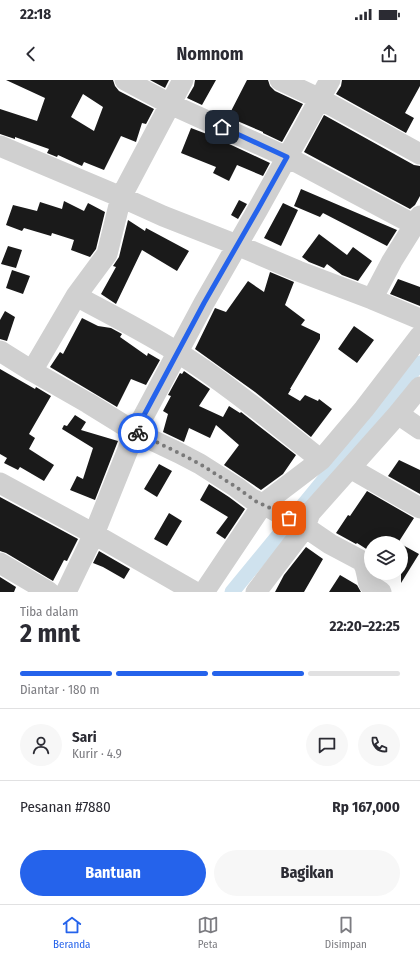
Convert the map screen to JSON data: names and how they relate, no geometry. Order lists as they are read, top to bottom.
{
  "page": {
    "status": "22:18",
    "header": "Nomnom",
    "heading": ["2 mnt", "Tiba dalam", "22:20–22:25"],
    "panel": [
      "Sari",
      "Kurir · 4.9",
      "Pesanan #7880",
      "Rp 167,000"
    ],
    "bar": "Diantar · 180 m",
    "buttons": ["Bantuan", "Bagikan"],
    "tabs": ["Beranda", "Peta", "Disimpan"]
  }
}
